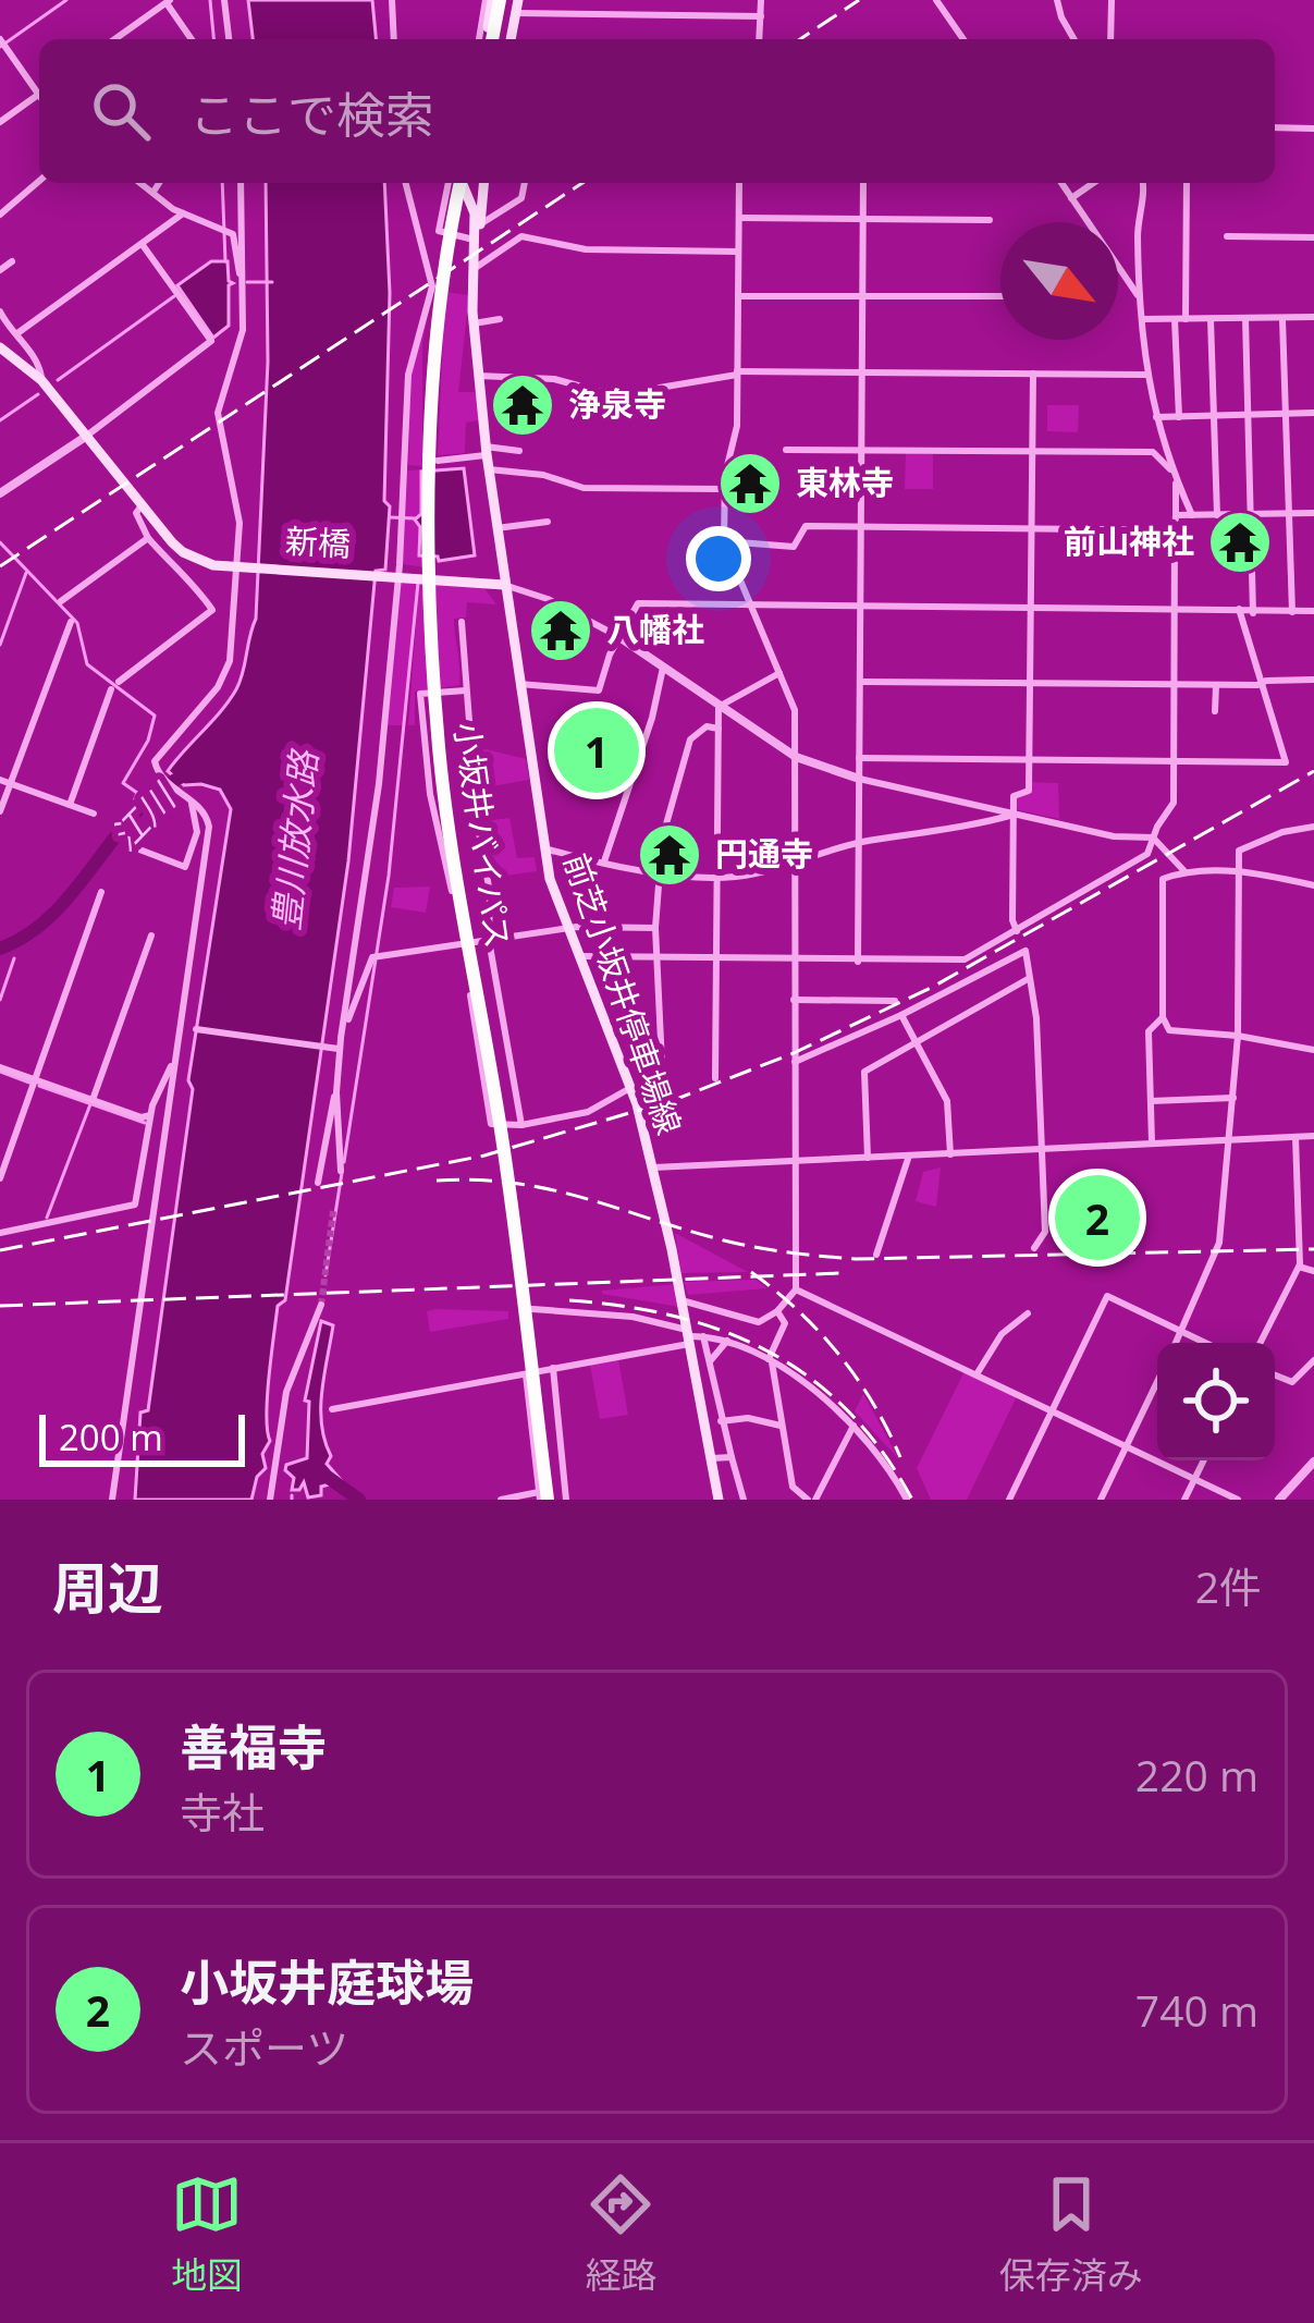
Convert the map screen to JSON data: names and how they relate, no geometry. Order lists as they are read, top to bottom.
{
  "streets": {
    "highway": ["小坂井バイパス"],
    "main road": ["新橋", "前芝小坂井停車場線"]
  },
  "crossings": [
    ["新橋", "前芝小坂井停車場線"]
  ],
  "water": ["江川", "豊川放水路"],
  "places": {
    "temple": [
      "浄泉寺",
      "東林寺",
      "前山神社",
      "八幡社",
      "円通寺"
    ]
  },
  "scale_bar": "200 m",
  "north": "bottom right",
  "page": {
    "search": "ここで検索",
    "pins": ["1", "2"],
    "scale": "200 m",
    "heading": ["周辺", "2件"],
    "list": [
      {
        "mark": "1",
        "name": "善福寺",
        "note": "寺社",
        "value": "220 m"
      },
      {
        "mark": "2",
        "name": "小坂井庭球場",
        "note": "スポーツ",
        "value": "740 m"
      }
    ],
    "nav": ["地図", "経路", "保存済み"]
  }
}
